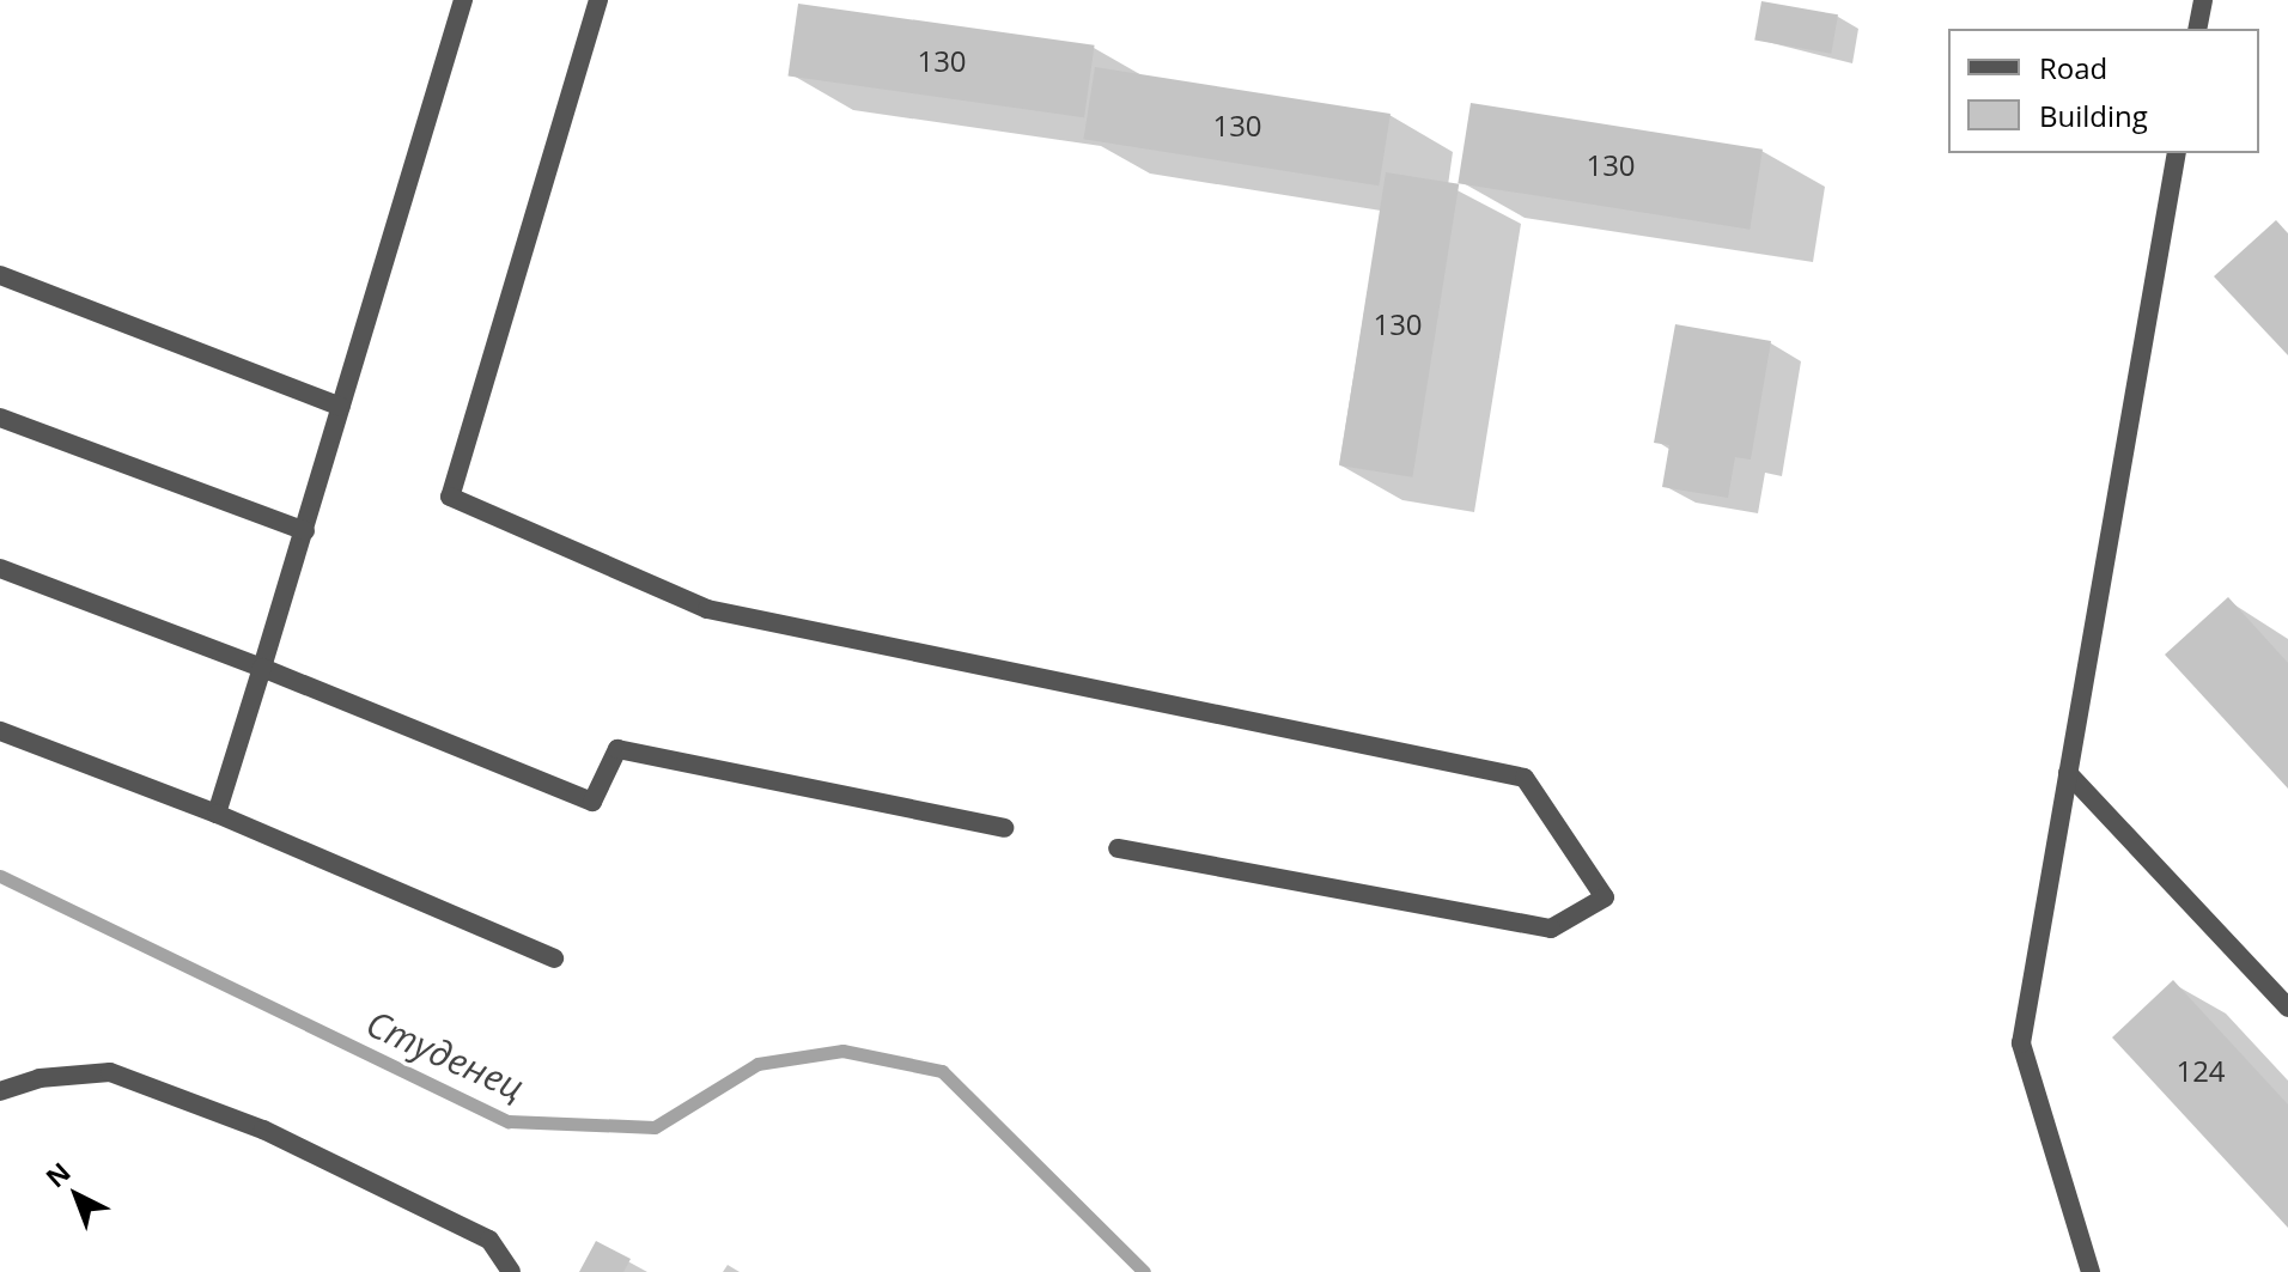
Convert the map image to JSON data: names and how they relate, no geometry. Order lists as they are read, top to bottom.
{
  "water": ["Студенец"],
  "house_numbers": [
    "130",
    "130",
    "130",
    "130",
    "124"
  ],
  "legend": ["Road", "Building"],
  "north": "top left"
}
